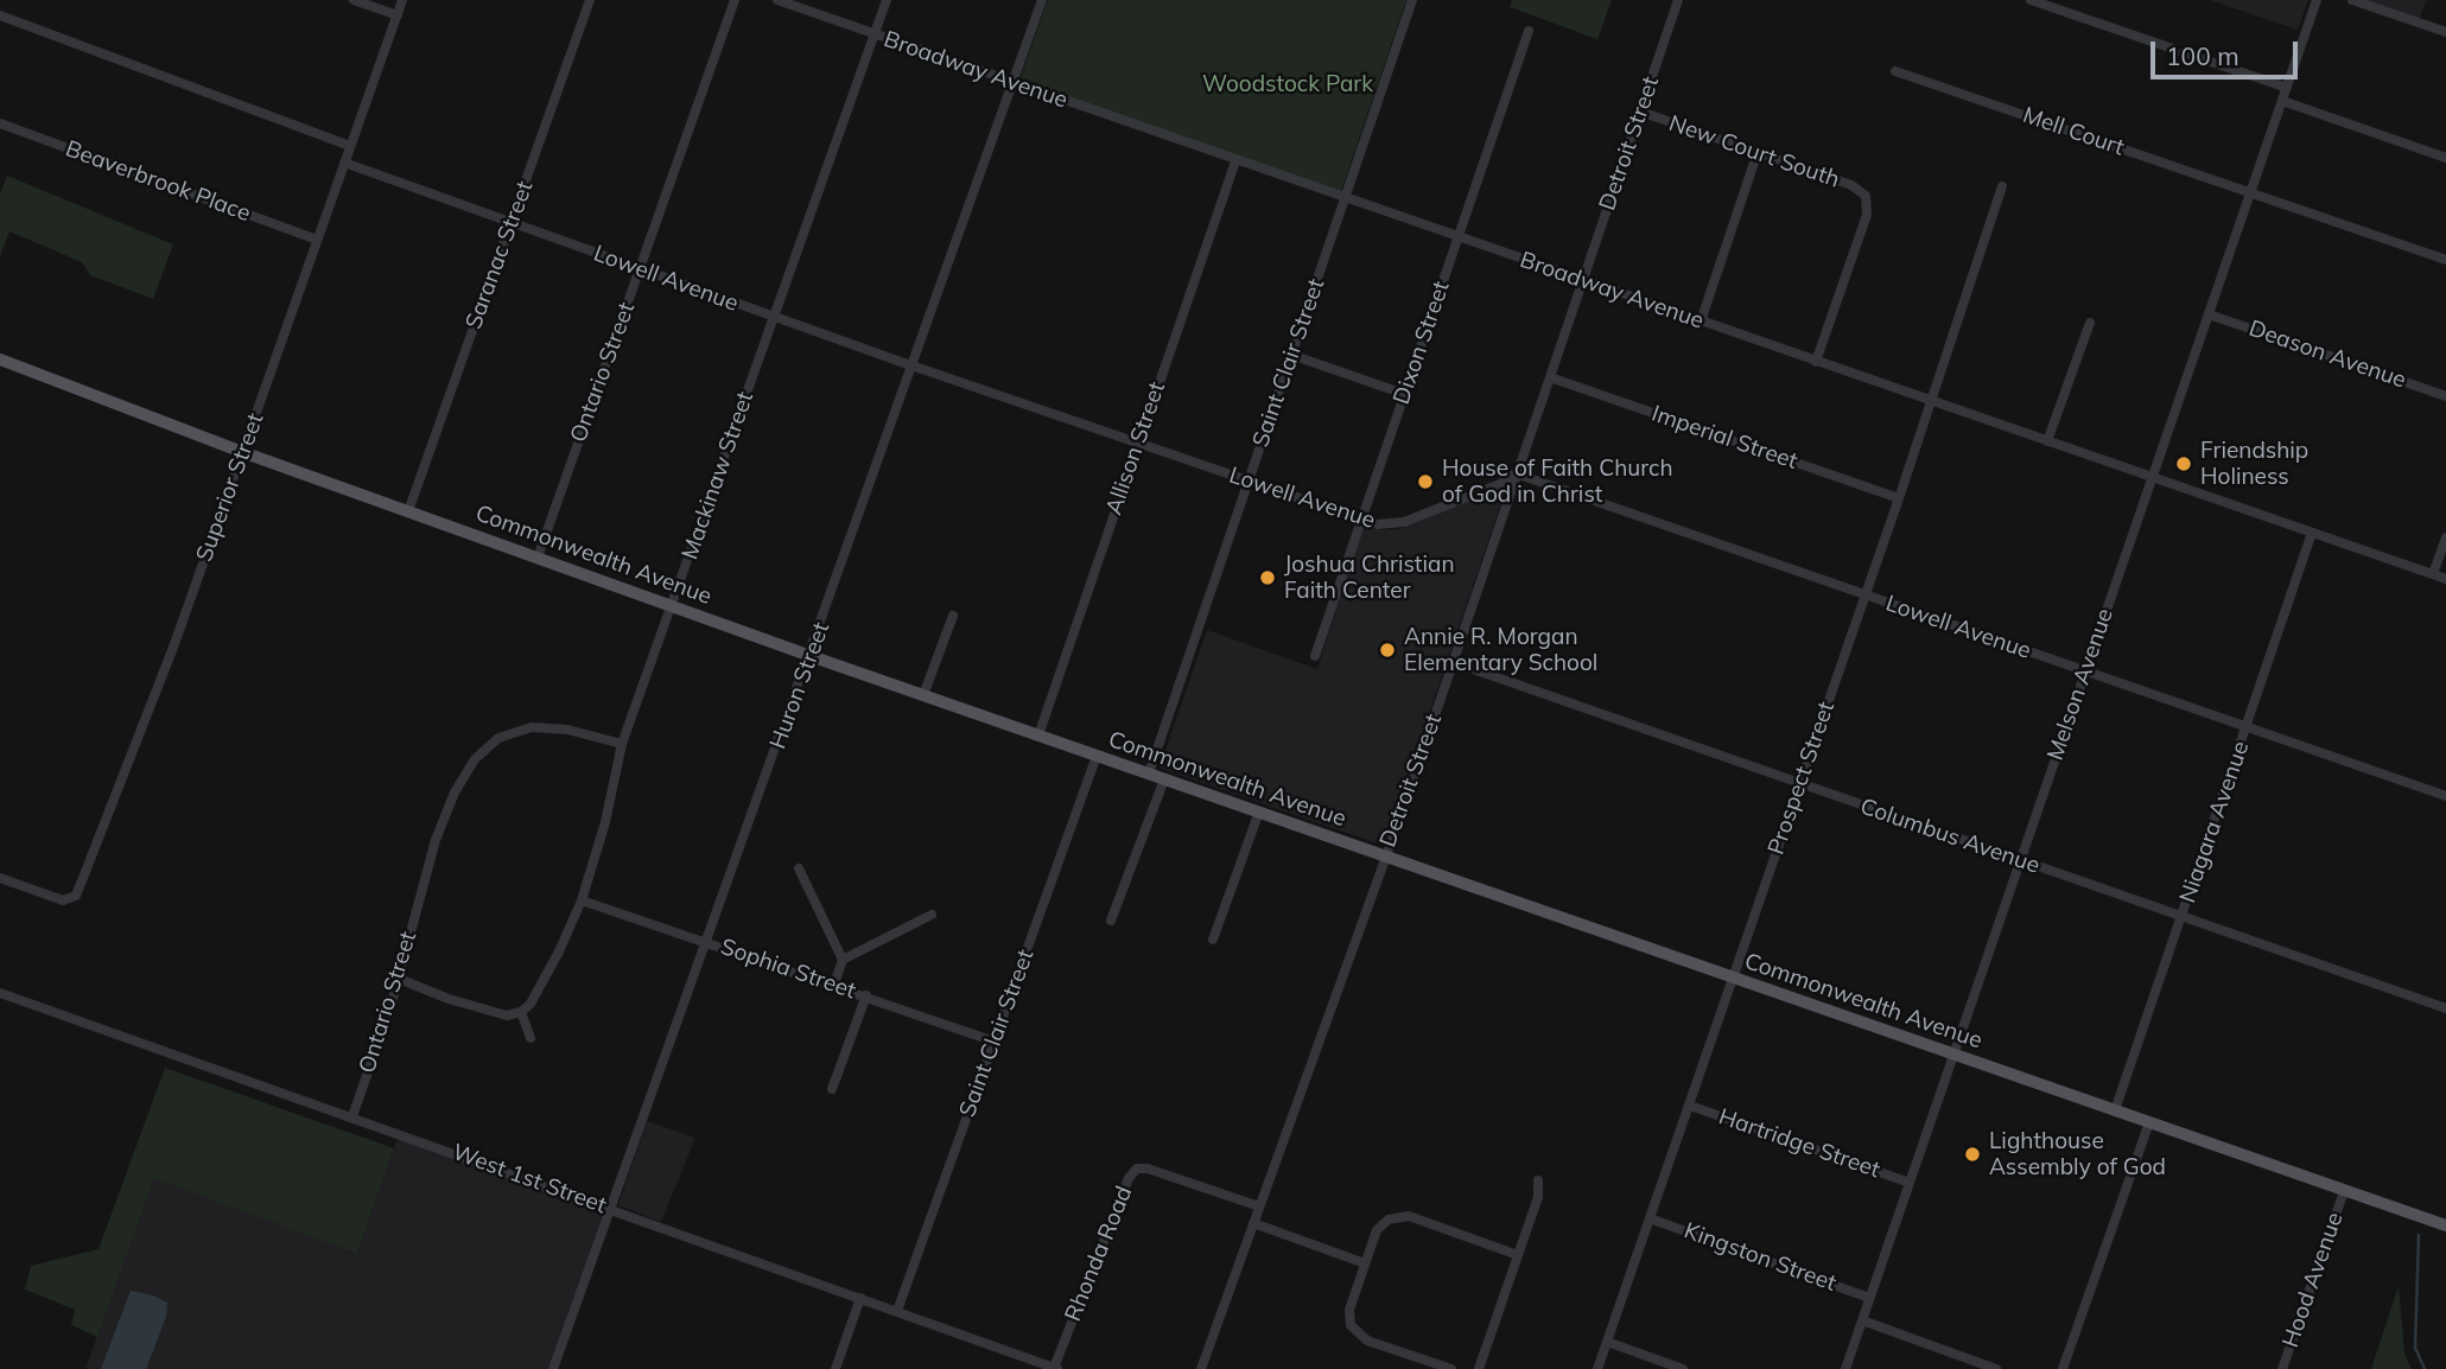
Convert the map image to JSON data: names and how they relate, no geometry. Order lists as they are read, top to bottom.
{
  "streets": {
    "main road": ["Commonwealth Avenue"],
    "street": [
      "Broadway Avenue",
      "Mell Court",
      "Detroit Street",
      "New Court South",
      "Beaverbrook Place",
      "Saranac Street",
      "Lowell Avenue",
      "Dixon Street",
      "Deason Avenue",
      "Saint Clair Street",
      "Ontario Street",
      "Imperial Street",
      "Allison Street",
      "Mackinaw Street",
      "Superior Street",
      "Melson Avenue",
      "Huron Street",
      "Prospect Street",
      "Niagara Avenue",
      "Columbus Avenue",
      "Sophia Street",
      "Hartridge Street",
      "West 1st Street",
      "Rhonda Road",
      "Kingston Street",
      "Hood Avenue"
    ]
  },
  "crossings": [
    ["Broadway Avenue", "Detroit Street"],
    ["Broadway Avenue", "New Court South"],
    ["Broadway Avenue", "Dixon Street"],
    ["Broadway Avenue", "Saint Clair Street"],
    ["Broadway Avenue", "Allison Street"],
    ["Broadway Avenue", "Mackinaw Street"],
    ["Broadway Avenue", "Melson Avenue"],
    ["Broadway Avenue", "Huron Street"],
    ["Broadway Avenue", "Prospect Street"],
    ["Broadway Avenue", "Niagara Avenue"],
    ["Mell Court", "Melson Avenue"],
    ["Detroit Street", "New Court South"],
    ["Detroit Street", "Lowell Avenue"],
    ["Detroit Street", "Imperial Street"],
    ["Detroit Street", "Commonwealth Avenue"],
    ["Detroit Street", "Columbus Avenue"],
    ["Detroit Street", "Rhonda Road"],
    ["Beaverbrook Place", "Superior Street"],
    ["Saranac Street", "Lowell Avenue"],
    ["Saranac Street", "Commonwealth Avenue"],
    ["Lowell Avenue", "Dixon Street"],
    ["Lowell Avenue", "Saint Clair Street"],
    ["Lowell Avenue", "Ontario Street"],
    ["Lowell Avenue", "Allison Street"],
    ["Lowell Avenue", "Mackinaw Street"],
    ["Lowell Avenue", "Superior Street"],
    ["Lowell Avenue", "Melson Avenue"],
    ["Lowell Avenue", "Huron Street"],
    ["Lowell Avenue", "Prospect Street"],
    ["Lowell Avenue", "Niagara Avenue"],
    ["Deason Avenue", "Melson Avenue"],
    ["Saint Clair Street", "Commonwealth Avenue"],
    ["Saint Clair Street", "Sophia Street"],
    ["Saint Clair Street", "West 1st Street"],
    ["Ontario Street", "Mackinaw Street"],
    ["Ontario Street", "Commonwealth Avenue"],
    ["Ontario Street", "West 1st Street"],
    ["Imperial Street", "Prospect Street"],
    ["Allison Street", "Commonwealth Avenue"],
    ["Mackinaw Street", "Commonwealth Avenue"],
    ["Mackinaw Street", "Sophia Street"],
    ["Superior Street", "Commonwealth Avenue"],
    ["Commonwealth Avenue", "Melson Avenue"],
    ["Commonwealth Avenue", "Huron Street"],
    ["Commonwealth Avenue", "Prospect Street"],
    ["Commonwealth Avenue", "Niagara Avenue"],
    ["Commonwealth Avenue", "Hood Avenue"],
    ["Melson Avenue", "Columbus Avenue"],
    ["Melson Avenue", "Hartridge Street"],
    ["Melson Avenue", "Kingston Street"],
    ["Huron Street", "Sophia Street"],
    ["Huron Street", "West 1st Street"],
    ["Prospect Street", "Columbus Avenue"],
    ["Prospect Street", "Hartridge Street"],
    ["Prospect Street", "Kingston Street"],
    ["Niagara Avenue", "Columbus Avenue"],
    ["West 1st Street", "Rhonda Road"]
  ],
  "parks": ["Woodstock Park"],
  "places": [
    "Friendship Holiness",
    "House of Faith Church of God in Christ",
    "Joshua Christian Faith Center",
    "Annie R. Morgan Elementary School",
    "Lighthouse Assembly of God"
  ],
  "scale_bar": "100 m"
}
